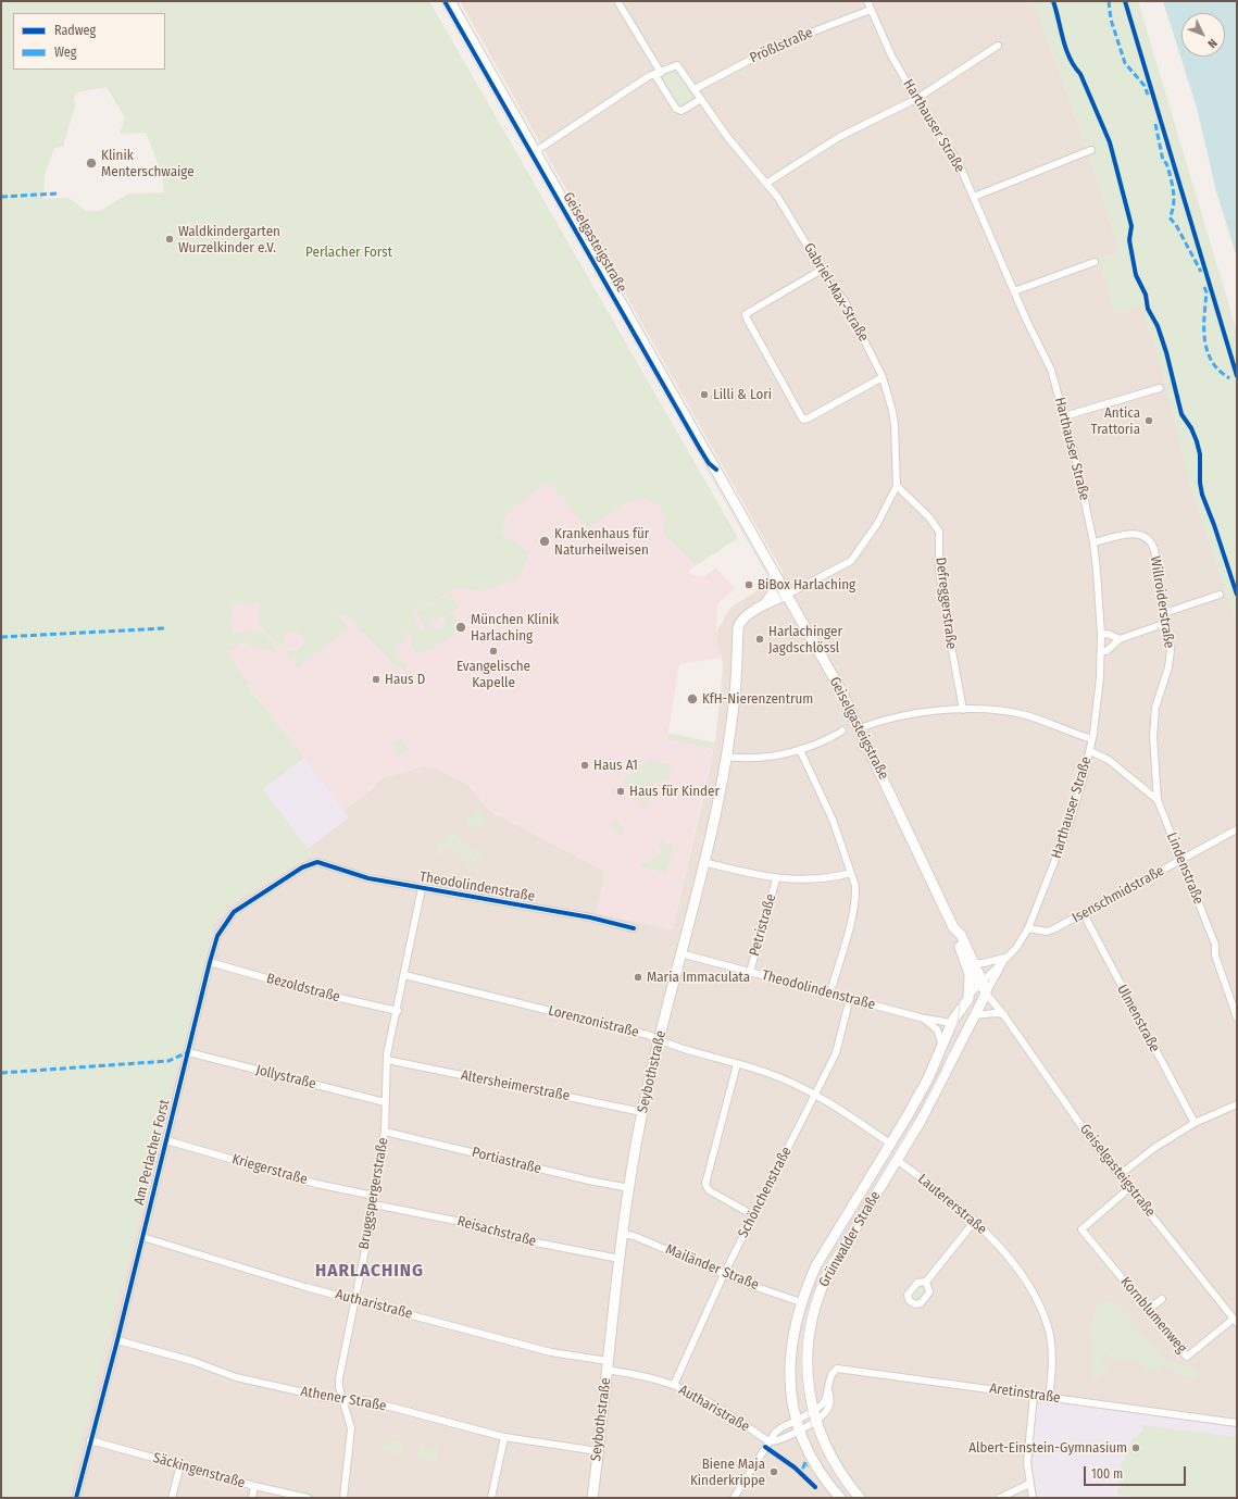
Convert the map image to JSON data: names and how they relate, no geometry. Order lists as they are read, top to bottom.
{
  "streets": {
    "main road": ["Geiselgasteigstraße", "Seybothstraße", "Grünwalder Straße"],
    "street": [
      "Prößlstraße",
      "Harthauser Straße",
      "Gabriel-Max-Straße",
      "Willroiderstraße",
      "Defreggerstraße",
      "Lindenstraße",
      "Theodolindenstraße",
      "Isenschmidstraße",
      "Petristraße",
      "Bezoldstraße",
      "Ulmenstraße",
      "Lorenzonistraße",
      "Jollystraße",
      "Altersheimerstraße",
      "Am Perlacher Forst",
      "Portiastraße",
      "Kriegerstraße",
      "Schönchenstraße",
      "Bruggspergerstraße",
      "Lautererstraße",
      "Reisachstraße",
      "Mailänder Straße",
      "Autharistraße",
      "Kornblumenweg",
      "Aretinstraße",
      "Athener Straße",
      "Säckingenstraße"
    ]
  },
  "crossings": [
    ["Prößlstraße", "Harthauser Straße"],
    ["Prößlstraße", "Gabriel-Max-Straße"],
    ["Harthauser Straße", "Willroiderstraße"],
    ["Harthauser Straße", "Isenschmidstraße"],
    ["Geiselgasteigstraße", "Gabriel-Max-Straße"],
    ["Geiselgasteigstraße", "Seybothstraße"],
    ["Geiselgasteigstraße", "Grünwalder Straße"],
    ["Geiselgasteigstraße", "Kornblumenweg"],
    ["Gabriel-Max-Straße", "Defreggerstraße"],
    ["Gabriel-Max-Straße", "Seybothstraße"],
    ["Willroiderstraße", "Lindenstraße"],
    ["Lindenstraße", "Isenschmidstraße"],
    ["Theodolindenstraße", "Petristraße"],
    ["Theodolindenstraße", "Seybothstraße"],
    ["Theodolindenstraße", "Am Perlacher Forst"],
    ["Theodolindenstraße", "Schönchenstraße"],
    ["Theodolindenstraße", "Bruggspergerstraße"],
    ["Theodolindenstraße", "Grünwalder Straße"],
    ["Isenschmidstraße", "Ulmenstraße"],
    ["Bezoldstraße", "Am Perlacher Forst"],
    ["Bezoldstraße", "Bruggspergerstraße"],
    ["Lorenzonistraße", "Seybothstraße"],
    ["Lorenzonistraße", "Schönchenstraße"],
    ["Lorenzonistraße", "Bruggspergerstraße"],
    ["Lorenzonistraße", "Grünwalder Straße"],
    ["Seybothstraße", "Altersheimerstraße"],
    ["Seybothstraße", "Portiastraße"],
    ["Seybothstraße", "Reisachstraße"],
    ["Seybothstraße", "Mailänder Straße"],
    ["Seybothstraße", "Autharistraße"],
    ["Seybothstraße", "Athener Straße"],
    ["Jollystraße", "Am Perlacher Forst"],
    ["Jollystraße", "Bruggspergerstraße"],
    ["Altersheimerstraße", "Bruggspergerstraße"],
    ["Am Perlacher Forst", "Kriegerstraße"],
    ["Am Perlacher Forst", "Autharistraße"],
    ["Am Perlacher Forst", "Athener Straße"],
    ["Am Perlacher Forst", "Säckingenstraße"],
    ["Portiastraße", "Bruggspergerstraße"],
    ["Kriegerstraße", "Bruggspergerstraße"],
    ["Schönchenstraße", "Mailänder Straße"],
    ["Schönchenstraße", "Autharistraße"],
    ["Bruggspergerstraße", "Reisachstraße"],
    ["Bruggspergerstraße", "Autharistraße"],
    ["Bruggspergerstraße", "Athener Straße"],
    ["Lautererstraße", "Grünwalder Straße"],
    ["Lautererstraße", "Aretinstraße"],
    ["Grünwalder Straße", "Mailänder Straße"],
    ["Grünwalder Straße", "Aretinstraße"]
  ],
  "districts": ["HARLACHING"],
  "parks": ["Perlacher Forst"],
  "places": [
    "Klinik Menterschwaige",
    "Waldkindergarten Wurzelkinder e.V.",
    "Lilli & Lori",
    "Antica Trattoria",
    "Krankenhaus für Naturheilweisen",
    "BiBox Harlaching",
    "München Klinik Harlaching",
    "Harlachinger Jagdschlössl",
    "Evangelische Kapelle",
    "Haus D",
    "KfH-Nierenzentrum",
    "Haus A1",
    "Haus für Kinder",
    "Maria Immaculata",
    "Albert-Einstein-Gymnasium",
    "Biene Maja Kinderkrippe"
  ],
  "legend": ["Radweg", "Weg"],
  "scale_bar": "100 m",
  "north": "bottom right"
}
